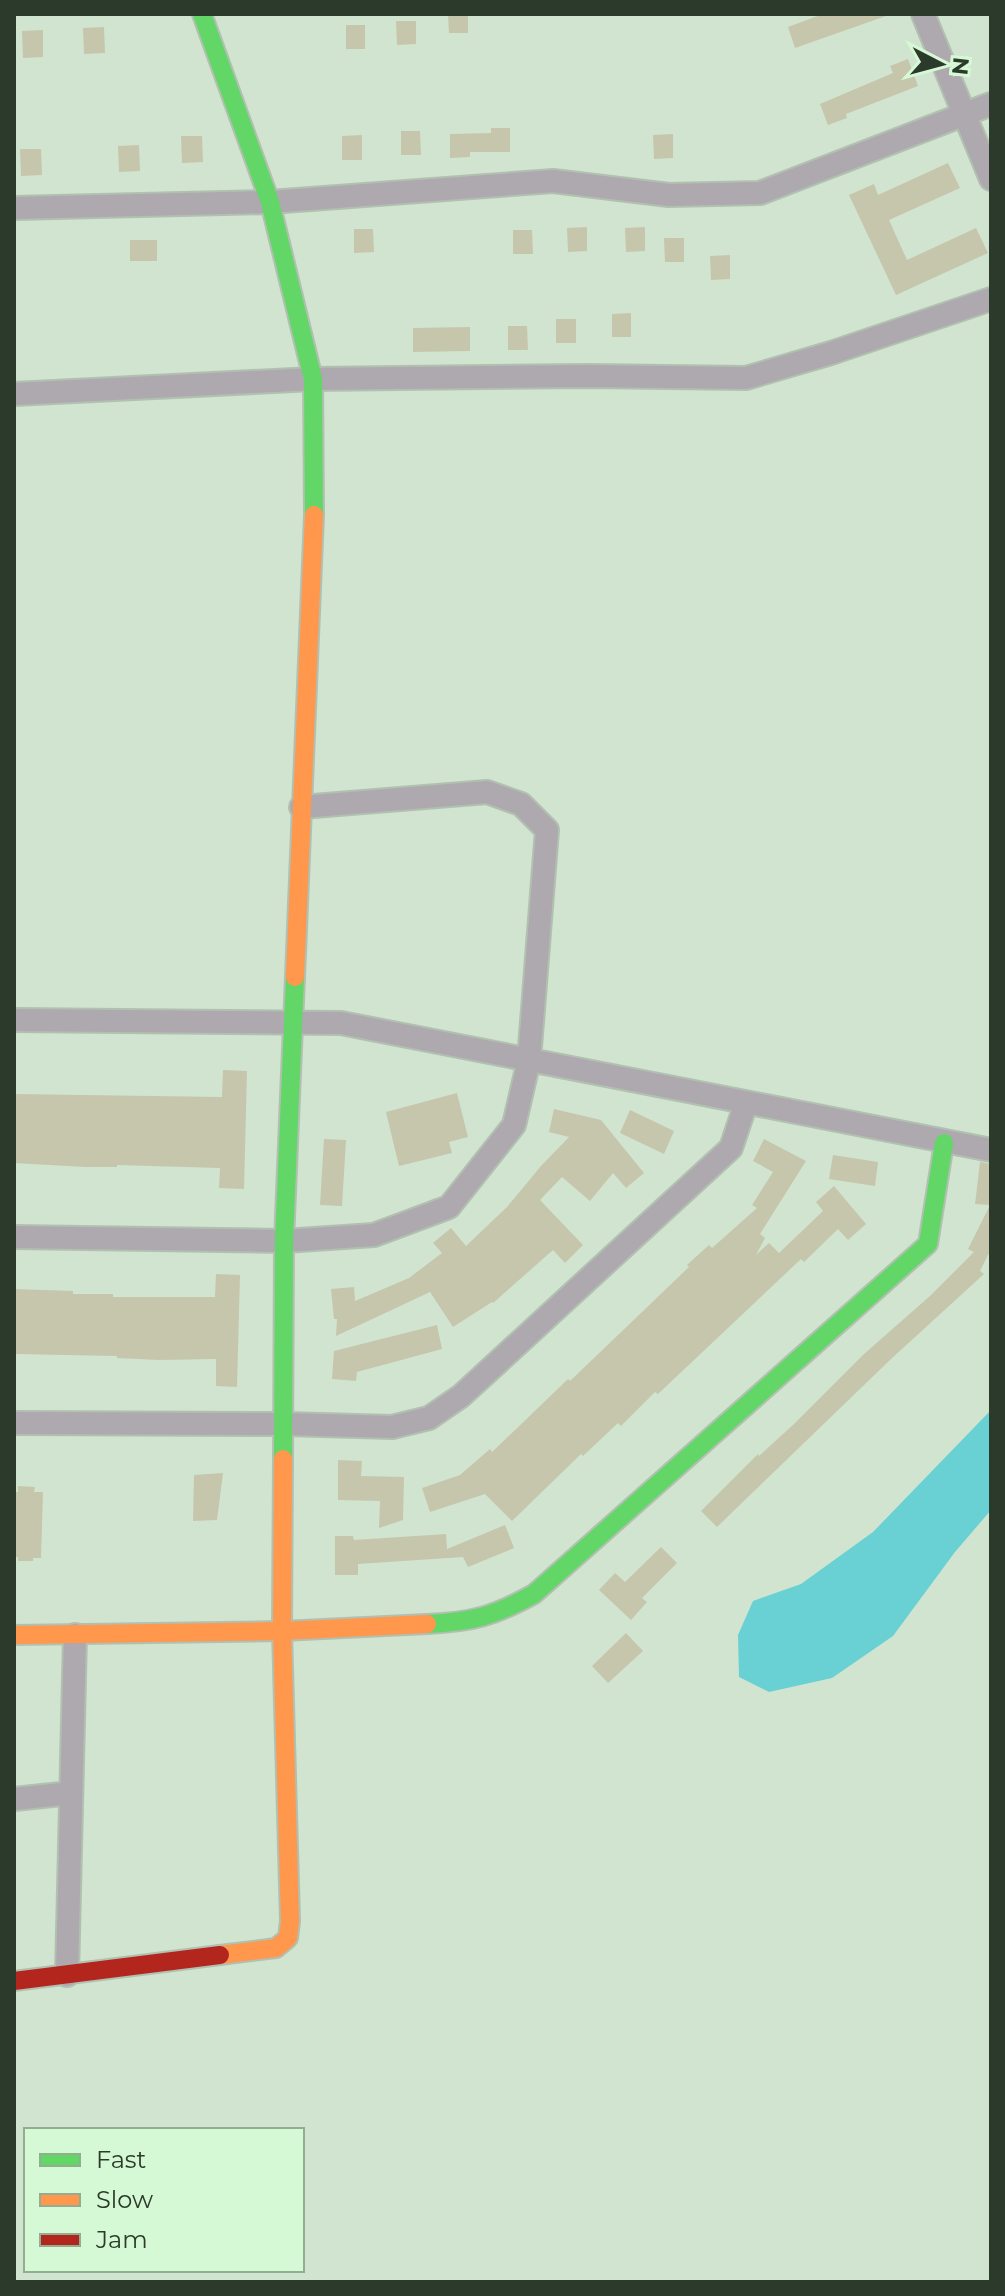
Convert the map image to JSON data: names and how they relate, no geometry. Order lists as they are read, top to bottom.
{
  "legend": ["Fast", "Slow", "Jam"],
  "north": "right"
}
